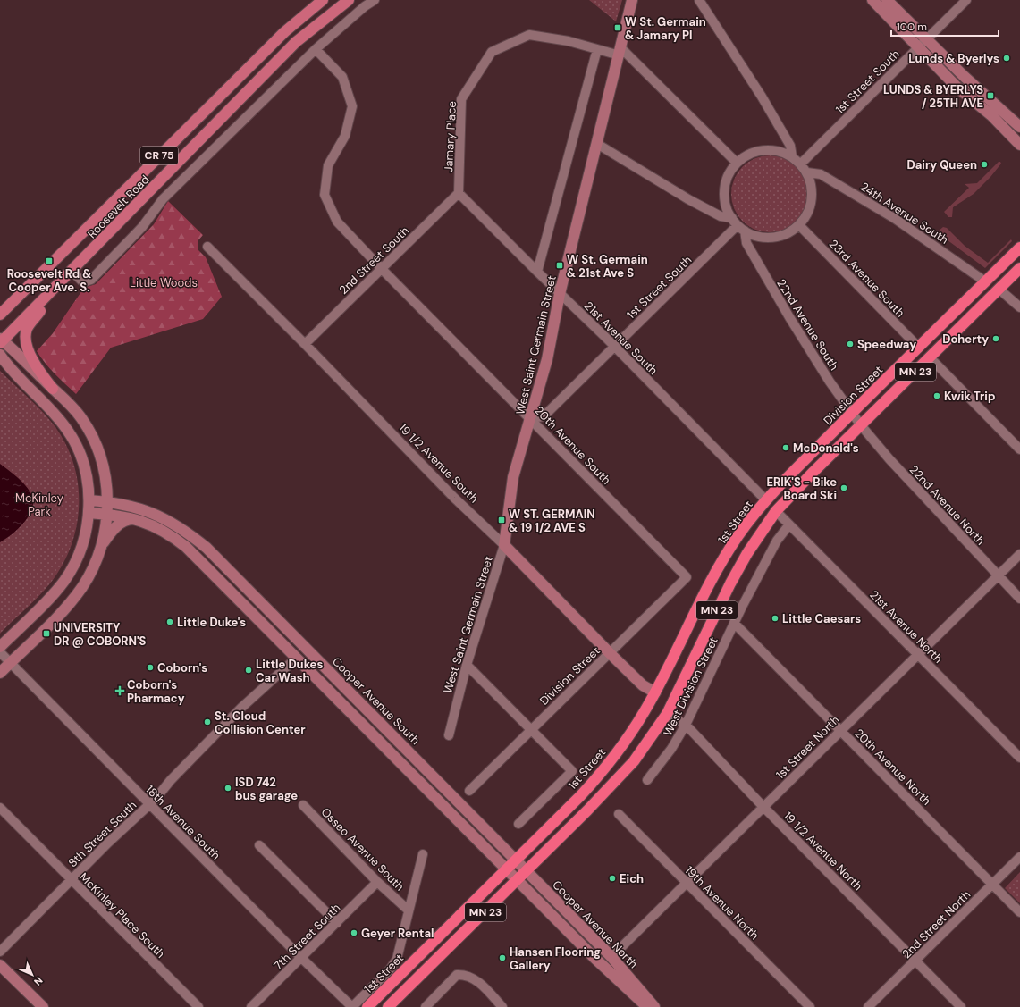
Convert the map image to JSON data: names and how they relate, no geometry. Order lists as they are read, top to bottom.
{
  "streets": {
    "highway": ["MN 23", "Division Street", "1st Street"],
    "main road": [
      "CR 75",
      "Roosevelt Road",
      "West Saint Germain Street",
      "19 1/2 Avenue South",
      "Cooper Avenue South",
      "Cooper Avenue North"
    ],
    "street": [
      "1st Street South",
      "Jamary Place",
      "24th Avenue South",
      "2nd Street South",
      "23rd Avenue South",
      "22nd Avenue South",
      "21st Avenue South",
      "20th Avenue South",
      "22nd Avenue North",
      "21st Avenue North",
      "West Division Street",
      "1st Street North",
      "20th Avenue North",
      "18th Avenue South",
      "8th Street South",
      "Osseo Avenue South",
      "19 1/2 Avenue North",
      "19th Avenue North",
      "McKinley Place South",
      "2nd Street North",
      "7th Street South"
    ]
  },
  "crossings": [
    ["1st Street South", "Jamary Place"],
    ["1st Street South", "24th Avenue South"],
    ["1st Street South", "23rd Avenue South"],
    ["1st Street South", "22nd Avenue South"],
    ["1st Street South", "21st Avenue South"],
    ["1st Street South", "West Saint Germain Street"],
    ["1st Street South", "20th Avenue South"],
    ["Jamary Place", "24th Avenue South"],
    ["Jamary Place", "2nd Street South"],
    ["Jamary Place", "23rd Avenue South"],
    ["Jamary Place", "22nd Avenue South"],
    ["Jamary Place", "21st Avenue South"],
    ["Jamary Place", "West Saint Germain Street"],
    ["24th Avenue South", "23rd Avenue South"],
    ["24th Avenue South", "22nd Avenue South"],
    ["24th Avenue South", "Division Street"],
    ["2nd Street South", "21st Avenue South"],
    ["2nd Street South", "20th Avenue South"],
    ["2nd Street South", "19 1/2 Avenue South"],
    ["23rd Avenue South", "22nd Avenue South"],
    ["23rd Avenue South", "Division Street"],
    ["22nd Avenue South", "MN 23"],
    ["22nd Avenue South", "Division Street"],
    ["22nd Avenue South", "22nd Avenue North"],
    ["21st Avenue South", "West Saint Germain Street"],
    ["21st Avenue South", "Division Street"],
    ["21st Avenue South", "1st Street"],
    ["West Saint Germain Street", "20th Avenue South"],
    ["West Saint Germain Street", "19 1/2 Avenue South"],
    ["MN 23", "22nd Avenue North"],
    ["MN 23", "21st Avenue North"],
    ["MN 23", "19 1/2 Avenue North"],
    ["MN 23", "Cooper Avenue North"],
    ["Division Street", "20th Avenue South"],
    ["Division Street", "19 1/2 Avenue South"],
    ["Division Street", "1st Street"],
    ["19 1/2 Avenue South", "1st Street"],
    ["22nd Avenue North", "1st Street North"],
    ["1st Street", "Cooper Avenue South"],
    ["1st Street", "Cooper Avenue North"],
    ["21st Avenue North", "West Division Street"],
    ["21st Avenue North", "1st Street North"],
    ["West Division Street", "20th Avenue North"],
    ["West Division Street", "19 1/2 Avenue North"],
    ["Cooper Avenue South", "Cooper Avenue North"],
    ["1st Street North", "20th Avenue North"],
    ["1st Street North", "19 1/2 Avenue North"],
    ["1st Street North", "19th Avenue North"],
    ["1st Street North", "Cooper Avenue North"],
    ["20th Avenue North", "2nd Street North"],
    ["18th Avenue South", "8th Street South"],
    ["18th Avenue South", "7th Street South"],
    ["8th Street South", "McKinley Place South"],
    ["Osseo Avenue South", "7th Street South"],
    ["19 1/2 Avenue North", "2nd Street North"]
  ],
  "parks": ["Little Woods", "McKinley Park"],
  "places": {
    "transit": [
      "W St. Germain & Jamary Pl",
      "LUNDS & BYERLYS / 25TH AVE",
      "Roosevelt Rd & Cooper Ave. S.",
      "W St. Germain & 21st Ave S",
      "W ST. GERMAIN & 19 1/2 AVE S",
      "UNIVERSITY DR @ COBORN'S"
    ],
    "other": [
      "Lunds & Byerlys",
      "Dairy Queen",
      "Doherty",
      "Speedway",
      "Kwik Trip",
      "McDonald's",
      "ERIK'S - Bike Board Ski",
      "Little Caesars",
      "Little Duke's",
      "Coborn's",
      "Little Dukes Car Wash",
      "St. Cloud Collision Center",
      "ISD 742 bus garage",
      "Eich",
      "Geyer Rental",
      "Hansen Flooring Gallery"
    ],
    "health": ["Coborn's Pharmacy"]
  },
  "scale_bar": "100 m",
  "north": "bottom right"
}
